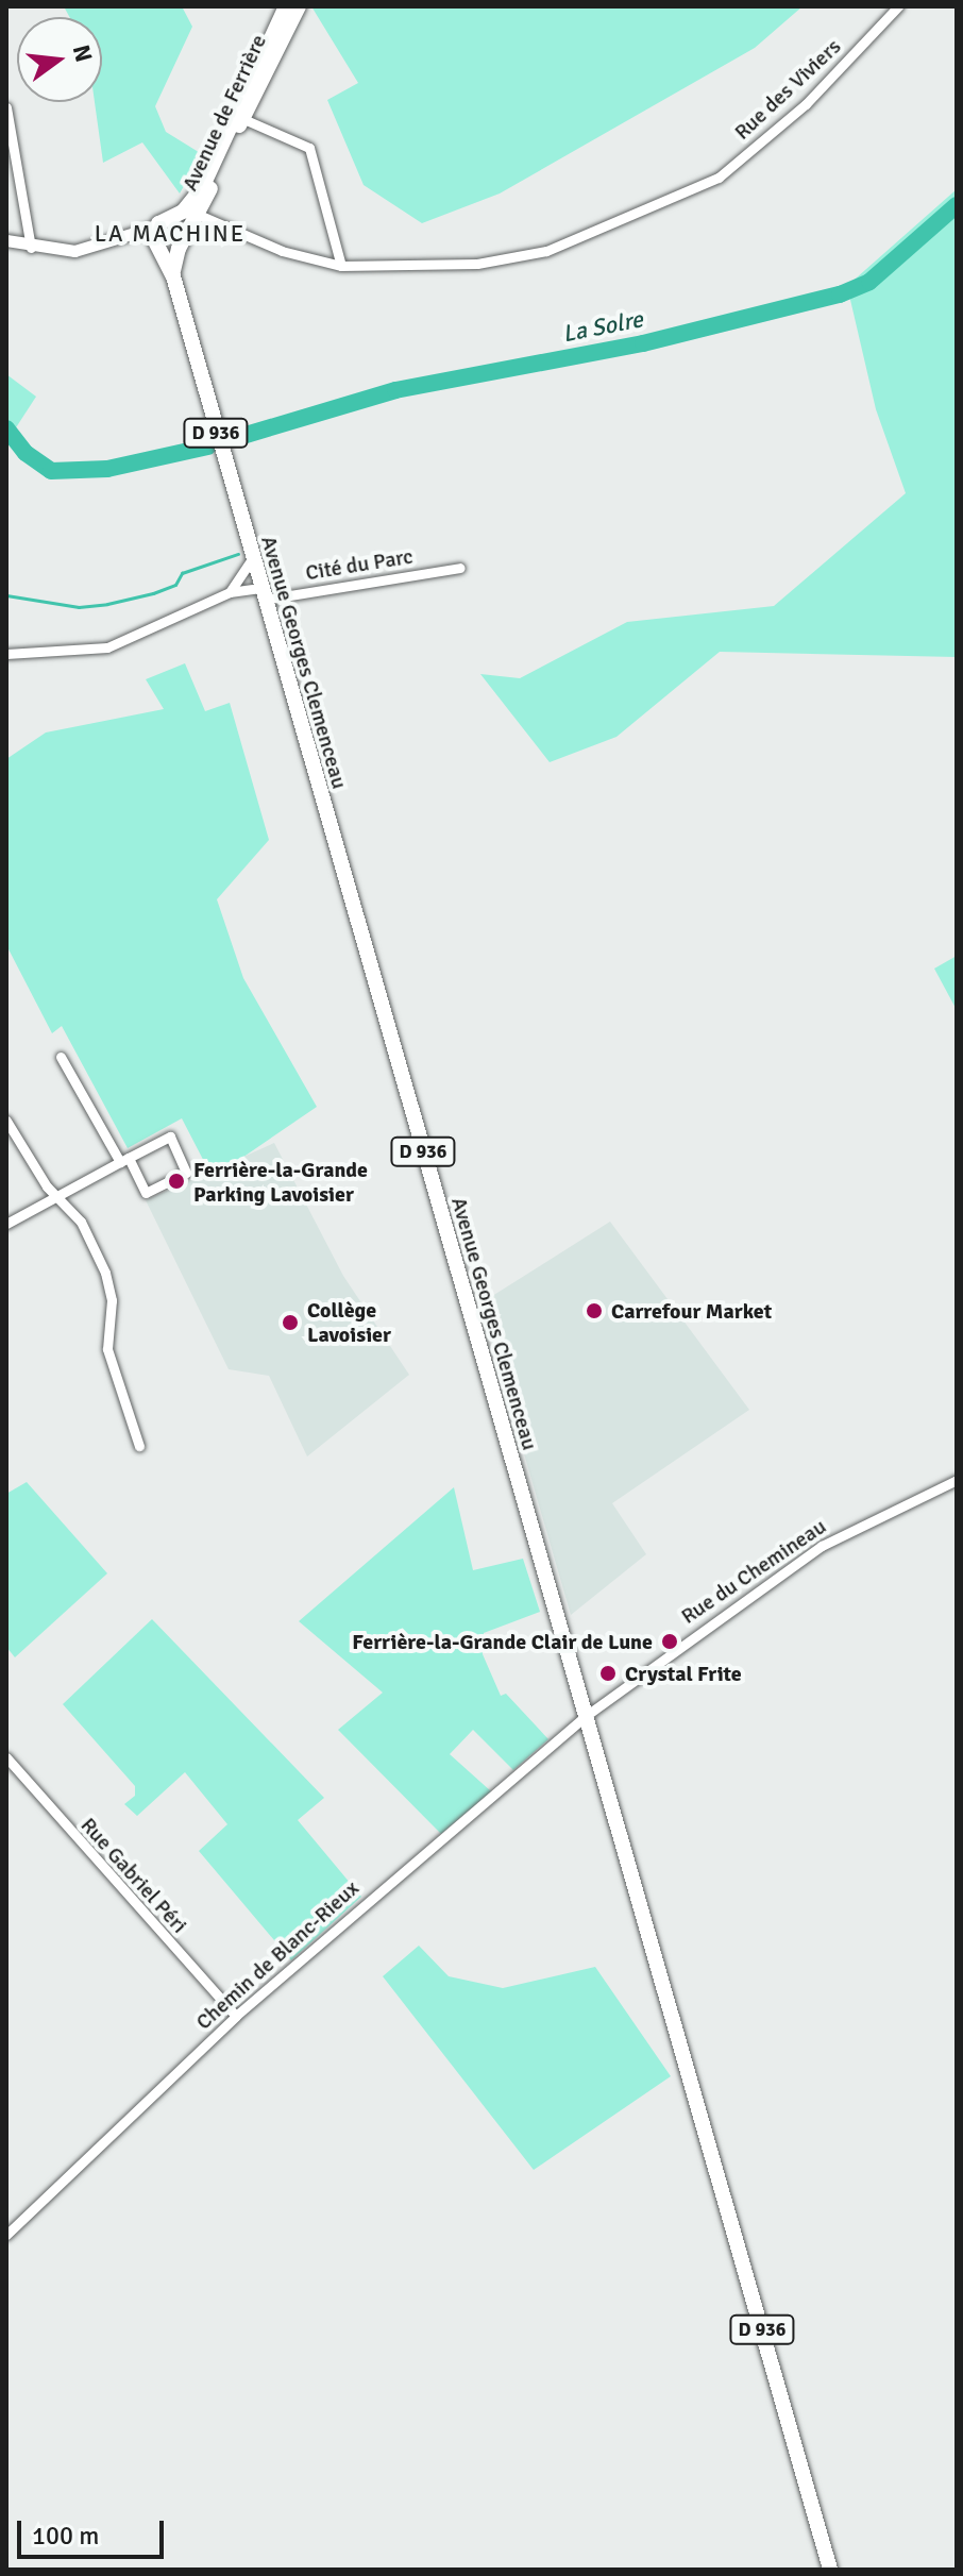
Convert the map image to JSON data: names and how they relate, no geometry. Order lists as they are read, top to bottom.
{
  "streets": {
    "main road": ["Avenue de Ferrière", "D 936", "Avenue Georges Clemenceau"],
    "street": [
      "Rue des Viviers",
      "Cité du Parc",
      "Rue du Chemineau",
      "Rue Gabriel Péri",
      "Chemin de Blanc-Rieux"
    ]
  },
  "crossings": [
    ["Rue des Viviers", "Avenue de Ferrière"],
    ["Rue des Viviers", "D 936"],
    ["Avenue de Ferrière", "D 936"],
    ["Avenue de Ferrière", "Avenue Georges Clemenceau"],
    ["Cité du Parc", "Avenue Georges Clemenceau"],
    ["Avenue Georges Clemenceau", "Rue du Chemineau"],
    ["Avenue Georges Clemenceau", "Chemin de Blanc-Rieux"],
    ["Rue du Chemineau", "Chemin de Blanc-Rieux"],
    ["Rue Gabriel Péri", "Chemin de Blanc-Rieux"]
  ],
  "districts": ["LA MACHINE"],
  "water": ["La Solre"],
  "places": [
    "Ferrière-la-Grande Parking Lavoisier",
    "Carrefour Market",
    "Collège Lavoisier",
    "Ferrière-la-Grande Clair de Lune",
    "Crystal Frite"
  ],
  "scale_bar": "100 m",
  "north": "right"
}
